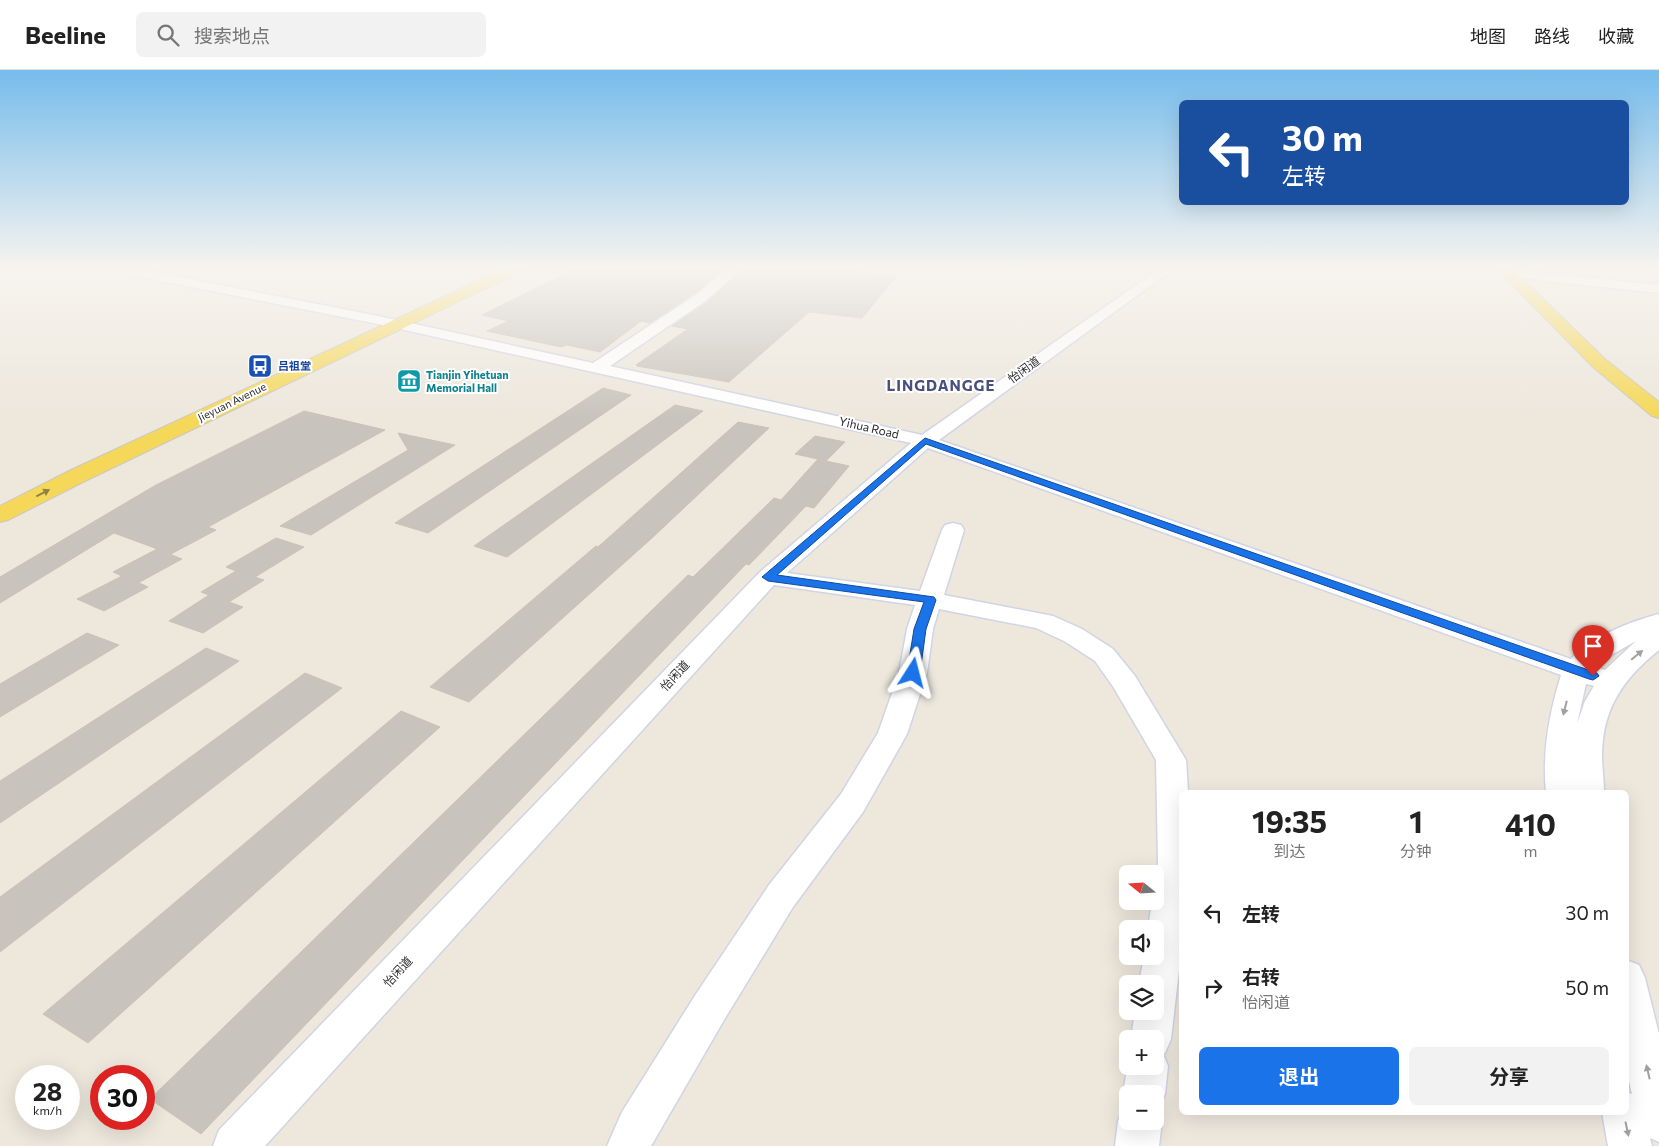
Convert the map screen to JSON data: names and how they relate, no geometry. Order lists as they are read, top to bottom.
{
  "streets": {
    "main road": ["Jieyuan Avenue"],
    "street": ["怡闲道", "Yihua Road"]
  },
  "crossings": [
    ["怡闲道", "Yihua Road"],
    ["Jieyuan Avenue", "Yihua Road"]
  ],
  "districts": ["LINGDANGGE"],
  "places": {
    "bus stop": ["吕祖堂"],
    "museum": ["Tianjin Yihetuan Memorial Hall"]
  },
  "north": "left",
  "page": {
    "header": "Beeline",
    "search": "搜索地点",
    "nav": ["地图", "路线", "收藏"],
    "turn": ["30 m", "左转"],
    "eta": [
      "19:35",
      "到达",
      "1",
      "分钟",
      "410",
      "m"
    ],
    "map_buttons": ["+", "−"],
    "list": [
      {
        "name": "左转",
        "value": "30 m"
      },
      {
        "name": "右转",
        "note": "怡闲道",
        "value": "50 m"
      }
    ],
    "buttons": ["退出", "分享"],
    "speed": "28 km/h",
    "limit": "30"
  }
}
